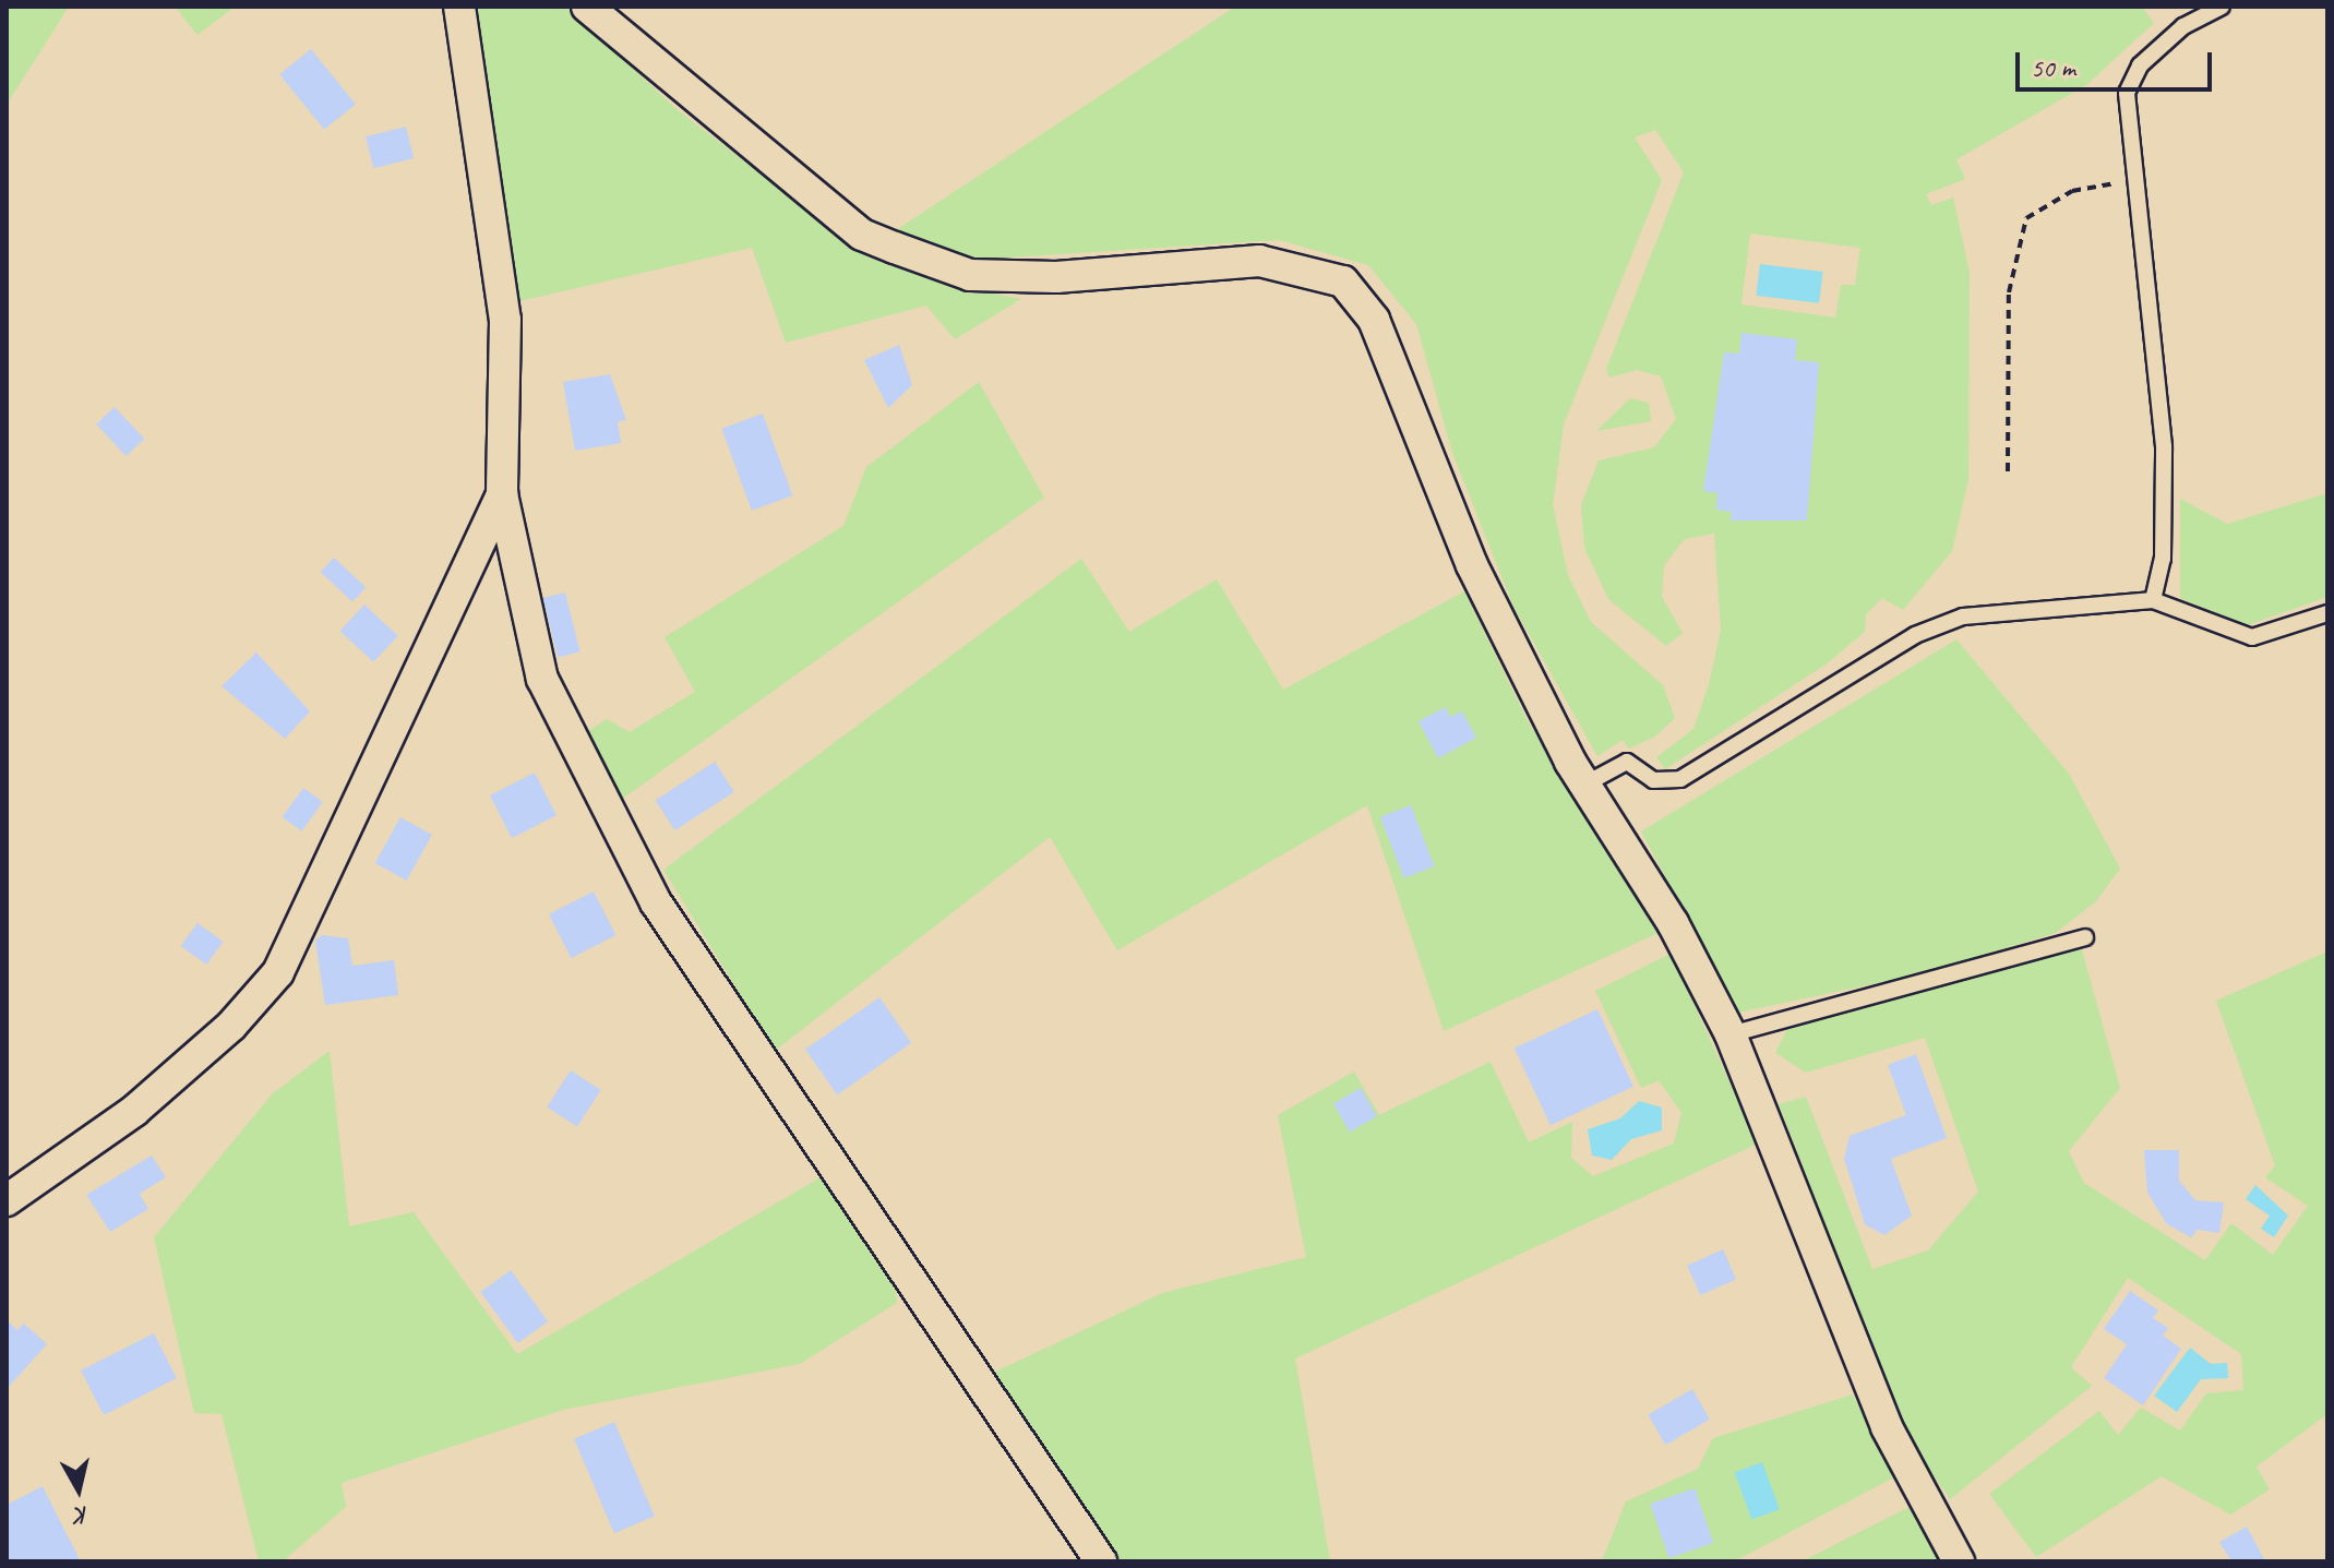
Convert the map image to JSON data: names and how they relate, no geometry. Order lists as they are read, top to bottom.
{
  "scale_bar": "50 m",
  "north": "bottom"
}
